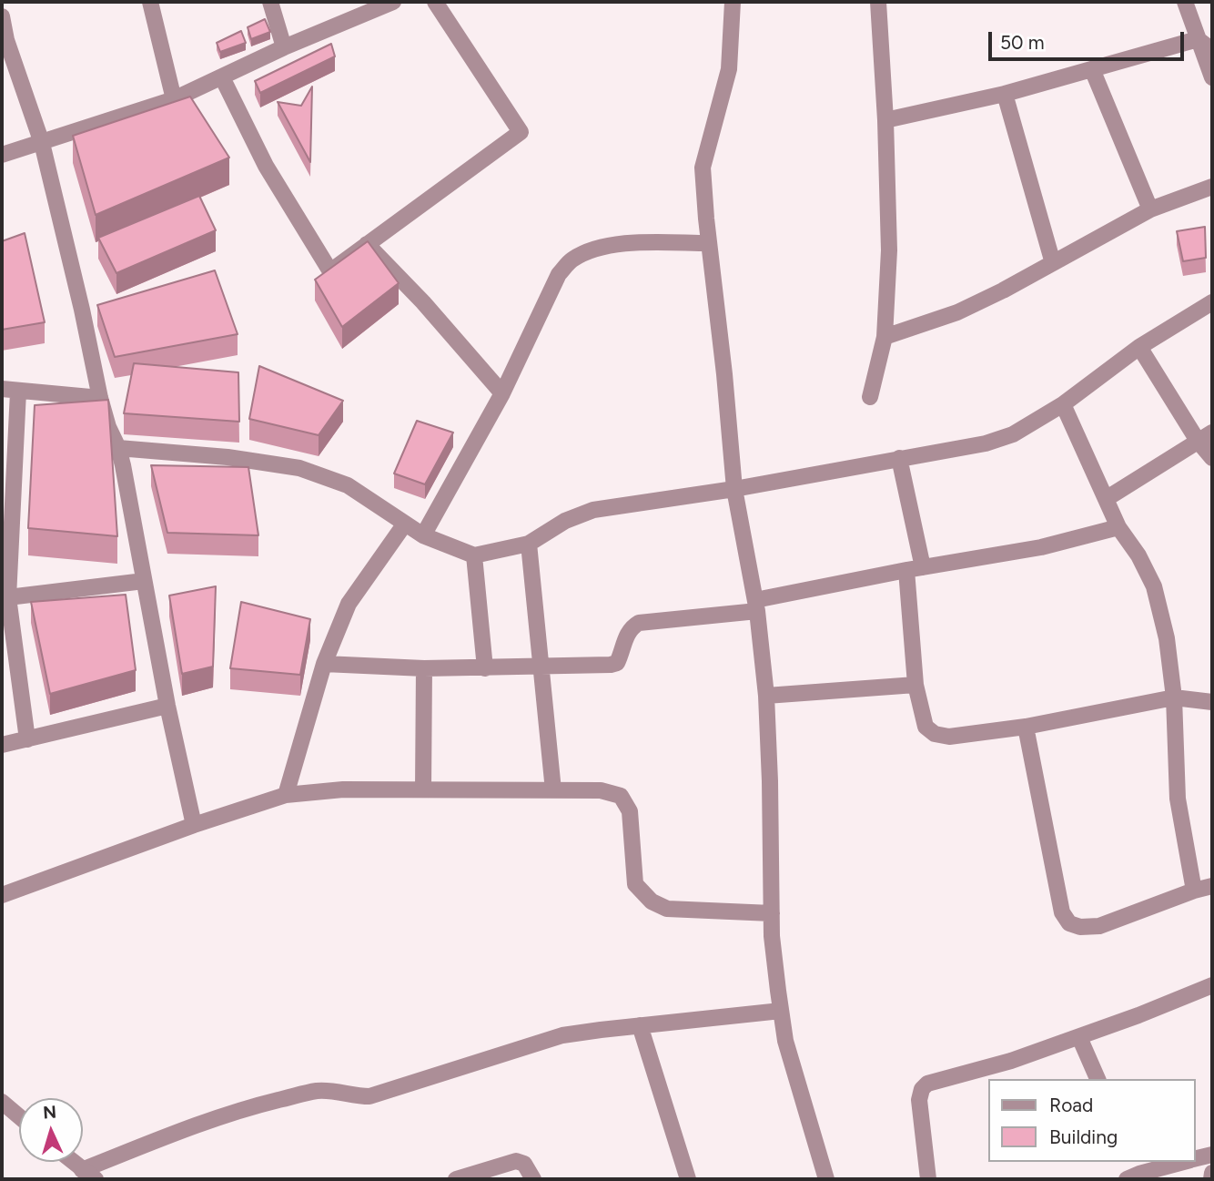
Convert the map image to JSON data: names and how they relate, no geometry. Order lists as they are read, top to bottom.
{
  "legend": ["Road", "Building"],
  "scale_bar": "50 m",
  "north": "top"
}
